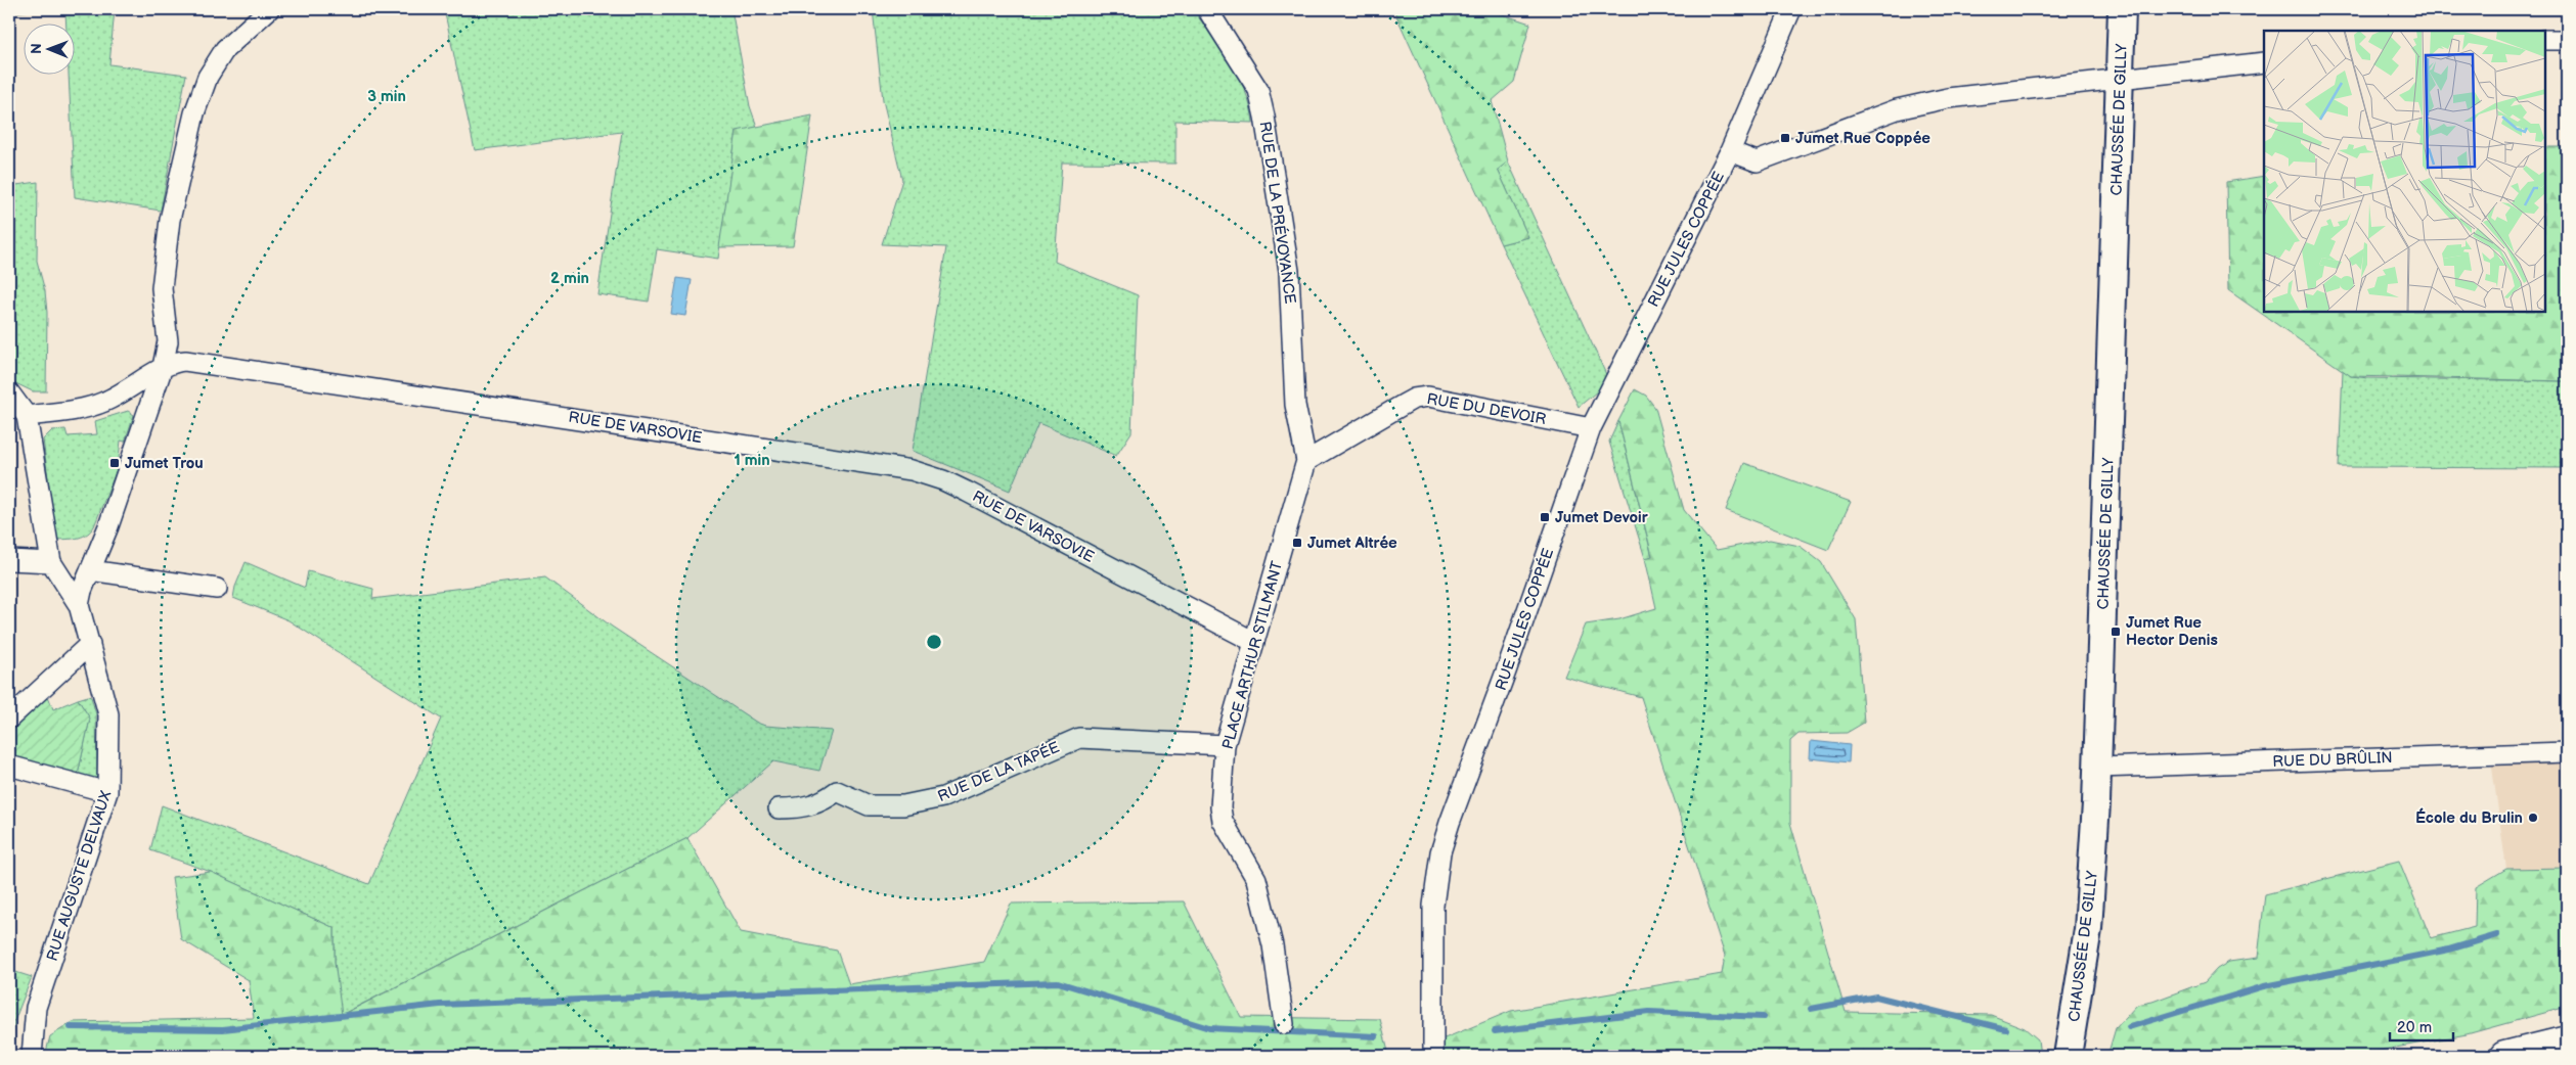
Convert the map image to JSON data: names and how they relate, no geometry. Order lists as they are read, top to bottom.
{
  "streets": {
    "street": [
      "CHAUSSÉE DE GILLY",
      "RUE DE LA PRÉVOYANCE",
      "RUE JULES COPPÉE",
      "RUE DU DEVOIR",
      "RUE DE VARSOVIE",
      "PLACE ARTHUR STILMANT",
      "RUE DU BRÛLIN",
      "RUE DE LA TAPÉE",
      "RUE AUGUSTE DELVAUX"
    ]
  },
  "crossings": [
    ["CHAUSSÉE DE GILLY", "RUE DU BRÛLIN"],
    ["RUE DE LA PRÉVOYANCE", "RUE DU DEVOIR"],
    ["RUE DE LA PRÉVOYANCE", "PLACE ARTHUR STILMANT"],
    ["RUE JULES COPPÉE", "RUE DU DEVOIR"],
    ["RUE DU DEVOIR", "PLACE ARTHUR STILMANT"],
    ["RUE DE VARSOVIE", "PLACE ARTHUR STILMANT"],
    ["PLACE ARTHUR STILMANT", "RUE DE LA TAPÉE"]
  ],
  "places": {
    "transit": [
      "Jumet Rue Coppée",
      "Jumet Trou",
      "Jumet Devoir",
      "Jumet Altrée",
      "Jumet Rue Hector Denis"
    ],
    "other": ["École du Brulin"]
  },
  "scale_bar": "20 m",
  "north": "left",
  "rings": ["3 min", "2 min", "1 min"]
}
